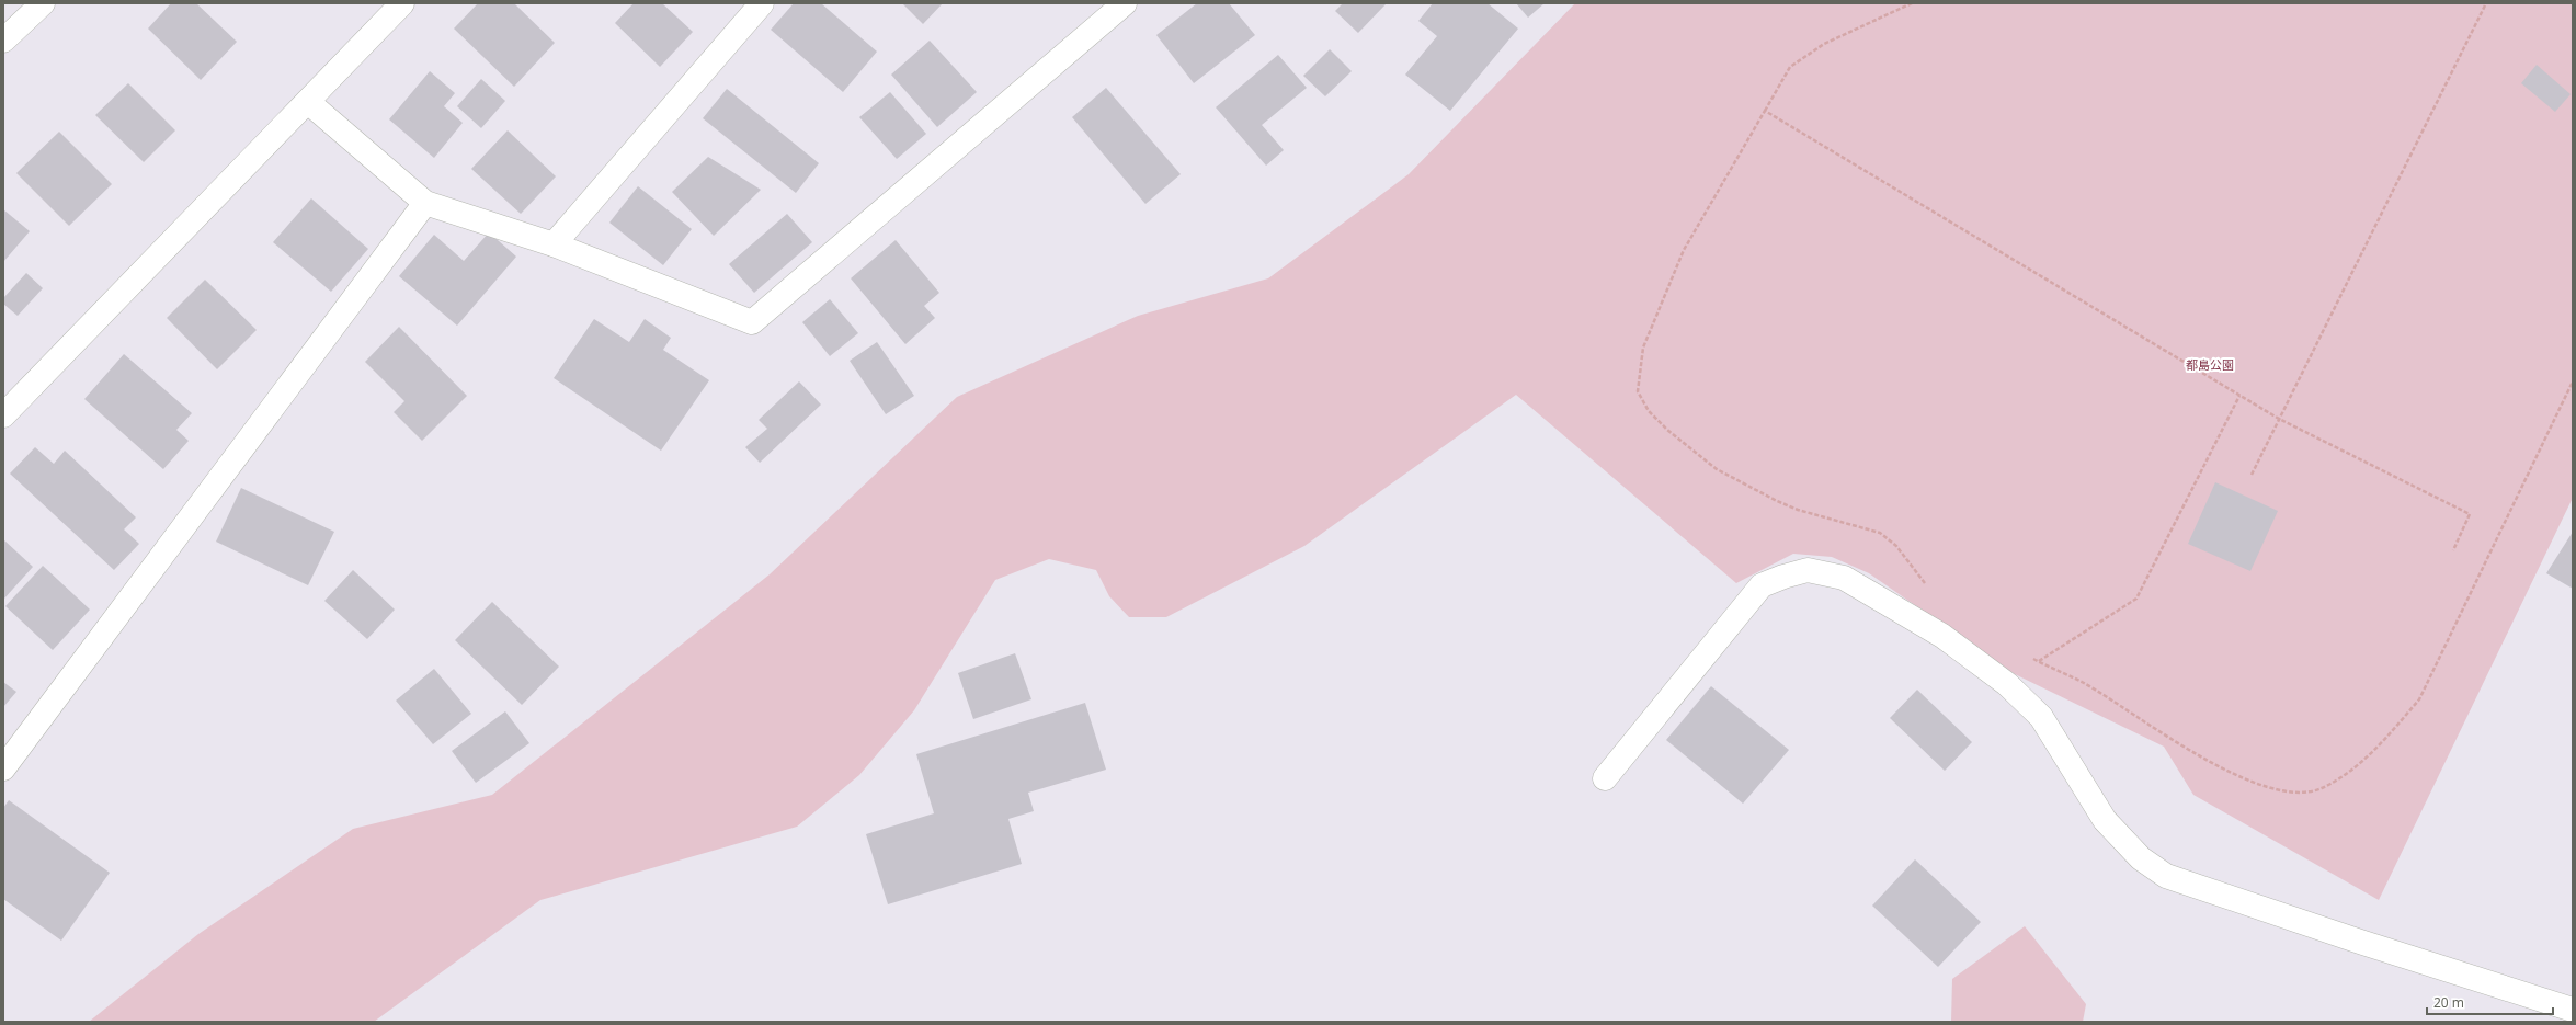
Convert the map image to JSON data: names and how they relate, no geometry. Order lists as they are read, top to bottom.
{
  "parks": ["都島公園"],
  "scale_bar": "20 m"
}
